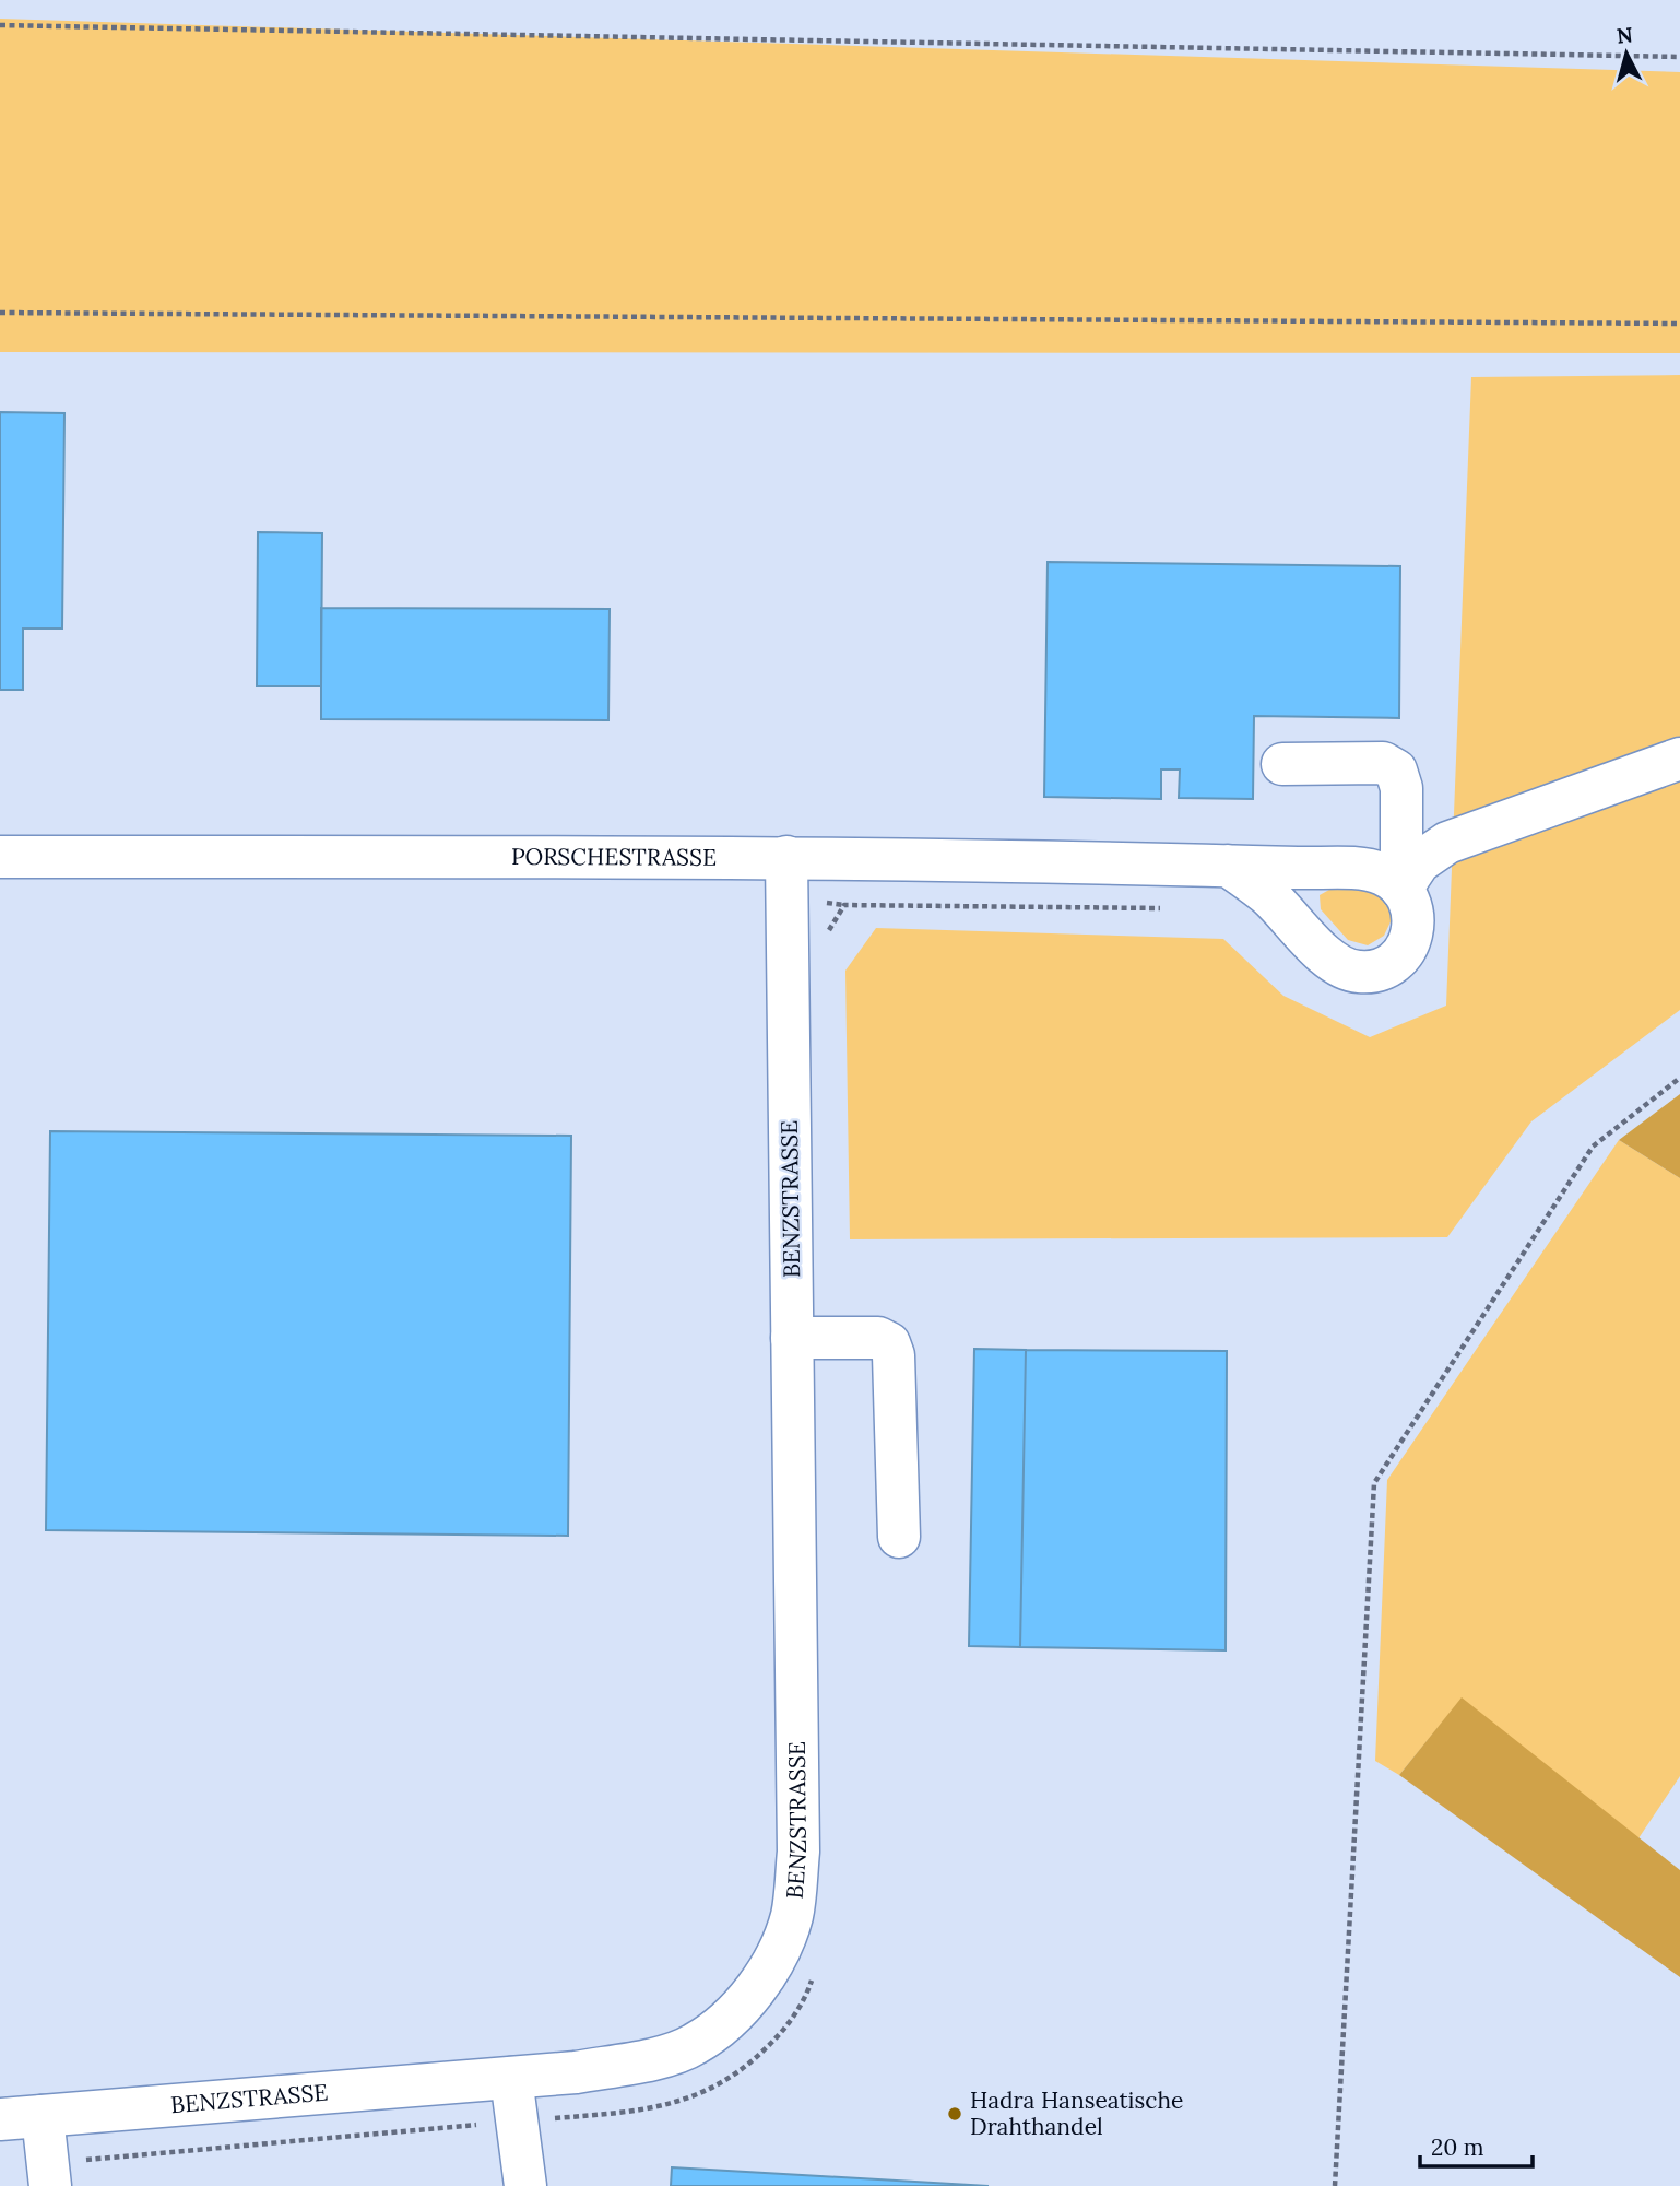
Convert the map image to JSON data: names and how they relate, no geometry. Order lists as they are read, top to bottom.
{
  "streets": {
    "street": ["PORSCHESTRASSE", "BENZSTRASSE"]
  },
  "crossings": [
    ["PORSCHESTRASSE", "BENZSTRASSE"]
  ],
  "places": ["Hadra Hanseatische Drahthandel"],
  "scale_bar": "20 m",
  "north": "top"
}
